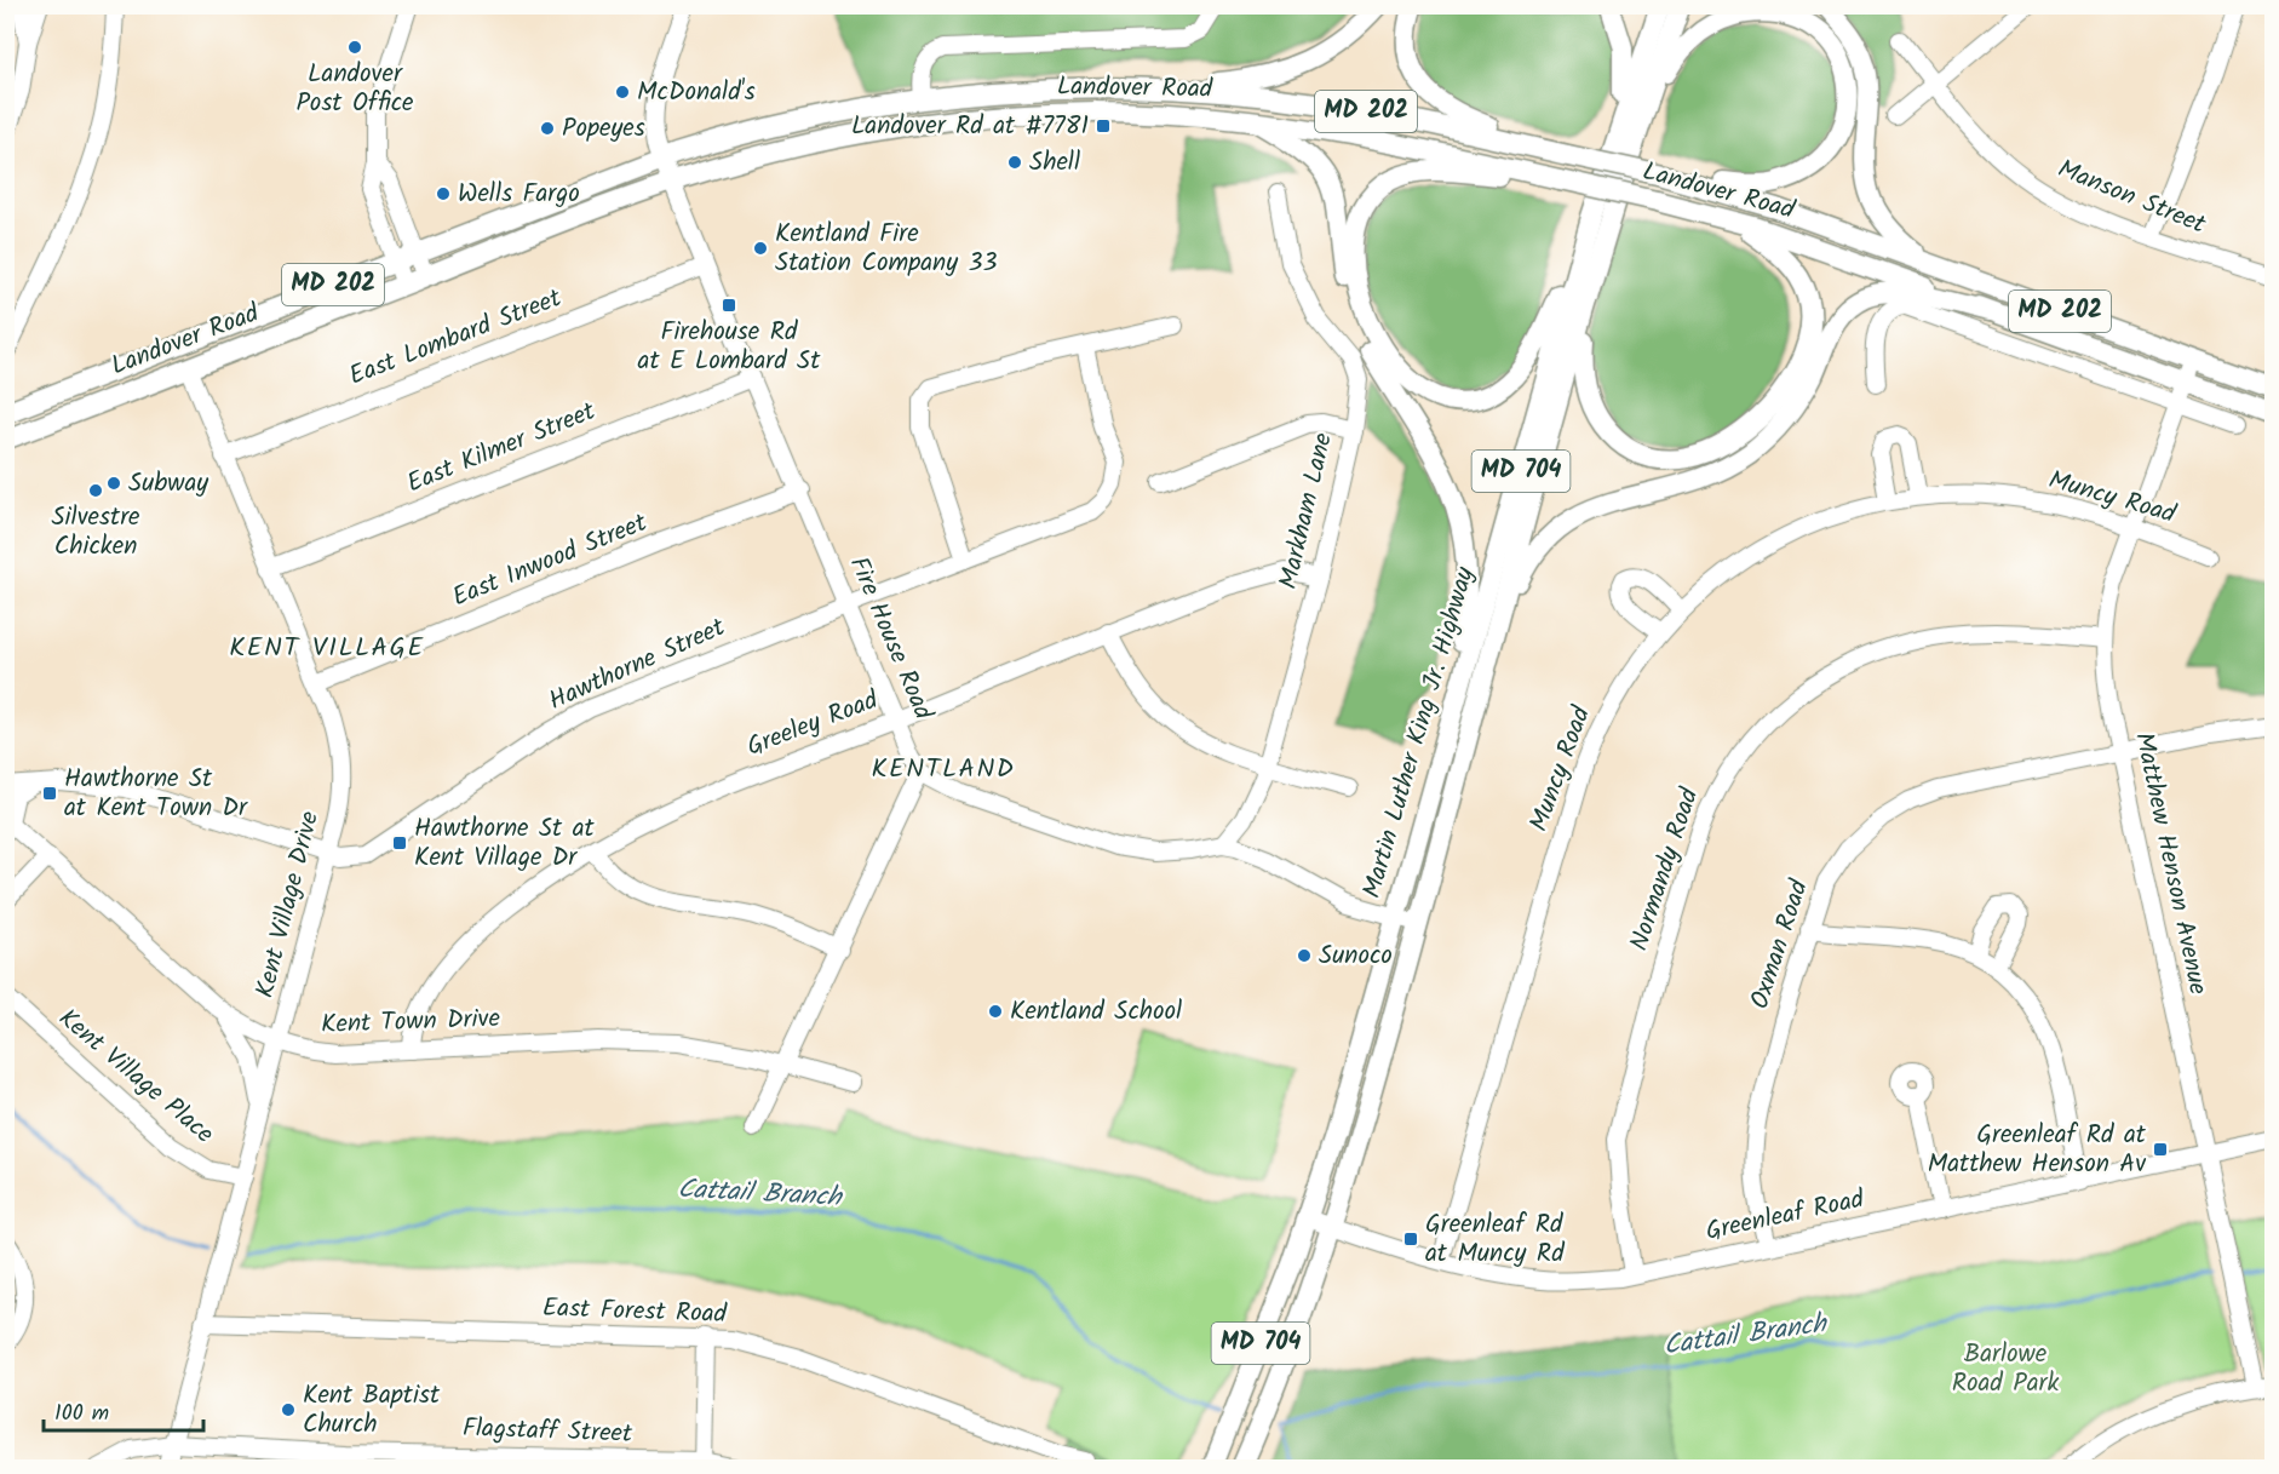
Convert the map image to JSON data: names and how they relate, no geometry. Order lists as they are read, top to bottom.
{
  "streets": {
    "main road": [
      "Landover Road",
      "MD 202",
      "MD 704",
      "Martin Luther King Jr. Highway"
    ],
    "street": [
      "Manson Street",
      "East Lombard Street",
      "East Kilmer Street",
      "Muncy Road",
      "Markham Lane",
      "East Inwood Street",
      "Fire House Road",
      "Hawthorne Street",
      "Greeley Road",
      "Matthew Henson Avenue",
      "Normandy Road",
      "Kent Village Drive",
      "Oxman Road",
      "Kent Town Drive",
      "Kent Village Place",
      "Greenleaf Road",
      "East Forest Road",
      "Flagstaff Street"
    ]
  },
  "crossings": [
    ["Landover Road", "Fire House Road"],
    ["Landover Road", "Matthew Henson Avenue"],
    ["Landover Road", "Kent Village Drive"],
    ["East Lombard Street", "Fire House Road"],
    ["East Lombard Street", "Kent Village Drive"],
    ["East Kilmer Street", "Fire House Road"],
    ["East Kilmer Street", "Kent Village Drive"],
    ["Muncy Road", "Matthew Henson Avenue"],
    ["Muncy Road", "Greenleaf Road"],
    ["Markham Lane", "Greeley Road"],
    ["East Inwood Street", "Fire House Road"],
    ["East Inwood Street", "Kent Village Drive"],
    ["Fire House Road", "Hawthorne Street"],
    ["Fire House Road", "Greeley Road"],
    ["Hawthorne Street", "Kent Village Drive"],
    ["Greeley Road", "Kent Town Drive"],
    ["Martin Luther King Jr. Highway", "Greenleaf Road"],
    ["Matthew Henson Avenue", "Normandy Road"],
    ["Matthew Henson Avenue", "Oxman Road"],
    ["Matthew Henson Avenue", "Greenleaf Road"],
    ["Normandy Road", "Greenleaf Road"],
    ["Kent Village Drive", "Kent Town Drive"],
    ["Kent Village Drive", "Kent Village Place"],
    ["Kent Village Drive", "East Forest Road"],
    ["Kent Village Drive", "Flagstaff Street"],
    ["Oxman Road", "Greenleaf Road"]
  ],
  "districts": ["KENT VILLAGE", "KENTLAND"],
  "water": ["Cattail Branch"],
  "parks": ["Barlowe Road Park"],
  "places": {
    "other": [
      "Landover Post Office",
      "McDonald's",
      "Popeyes",
      "Shell",
      "Wells Fargo",
      "Kentland Fire Station Company 33",
      "Subway",
      "Silvestre Chicken",
      "Sunoco",
      "Kentland School",
      "Kent Baptist Church"
    ],
    "transit": [
      "Landover Rd at #7781",
      "Firehouse Rd at E Lombard St",
      "Hawthorne St at Kent Town Dr",
      "Hawthorne St at Kent Village Dr",
      "Greenleaf Rd at Matthew Henson Av",
      "Greenleaf Rd at Muncy Rd"
    ]
  },
  "scale_bar": "100 m"
}
